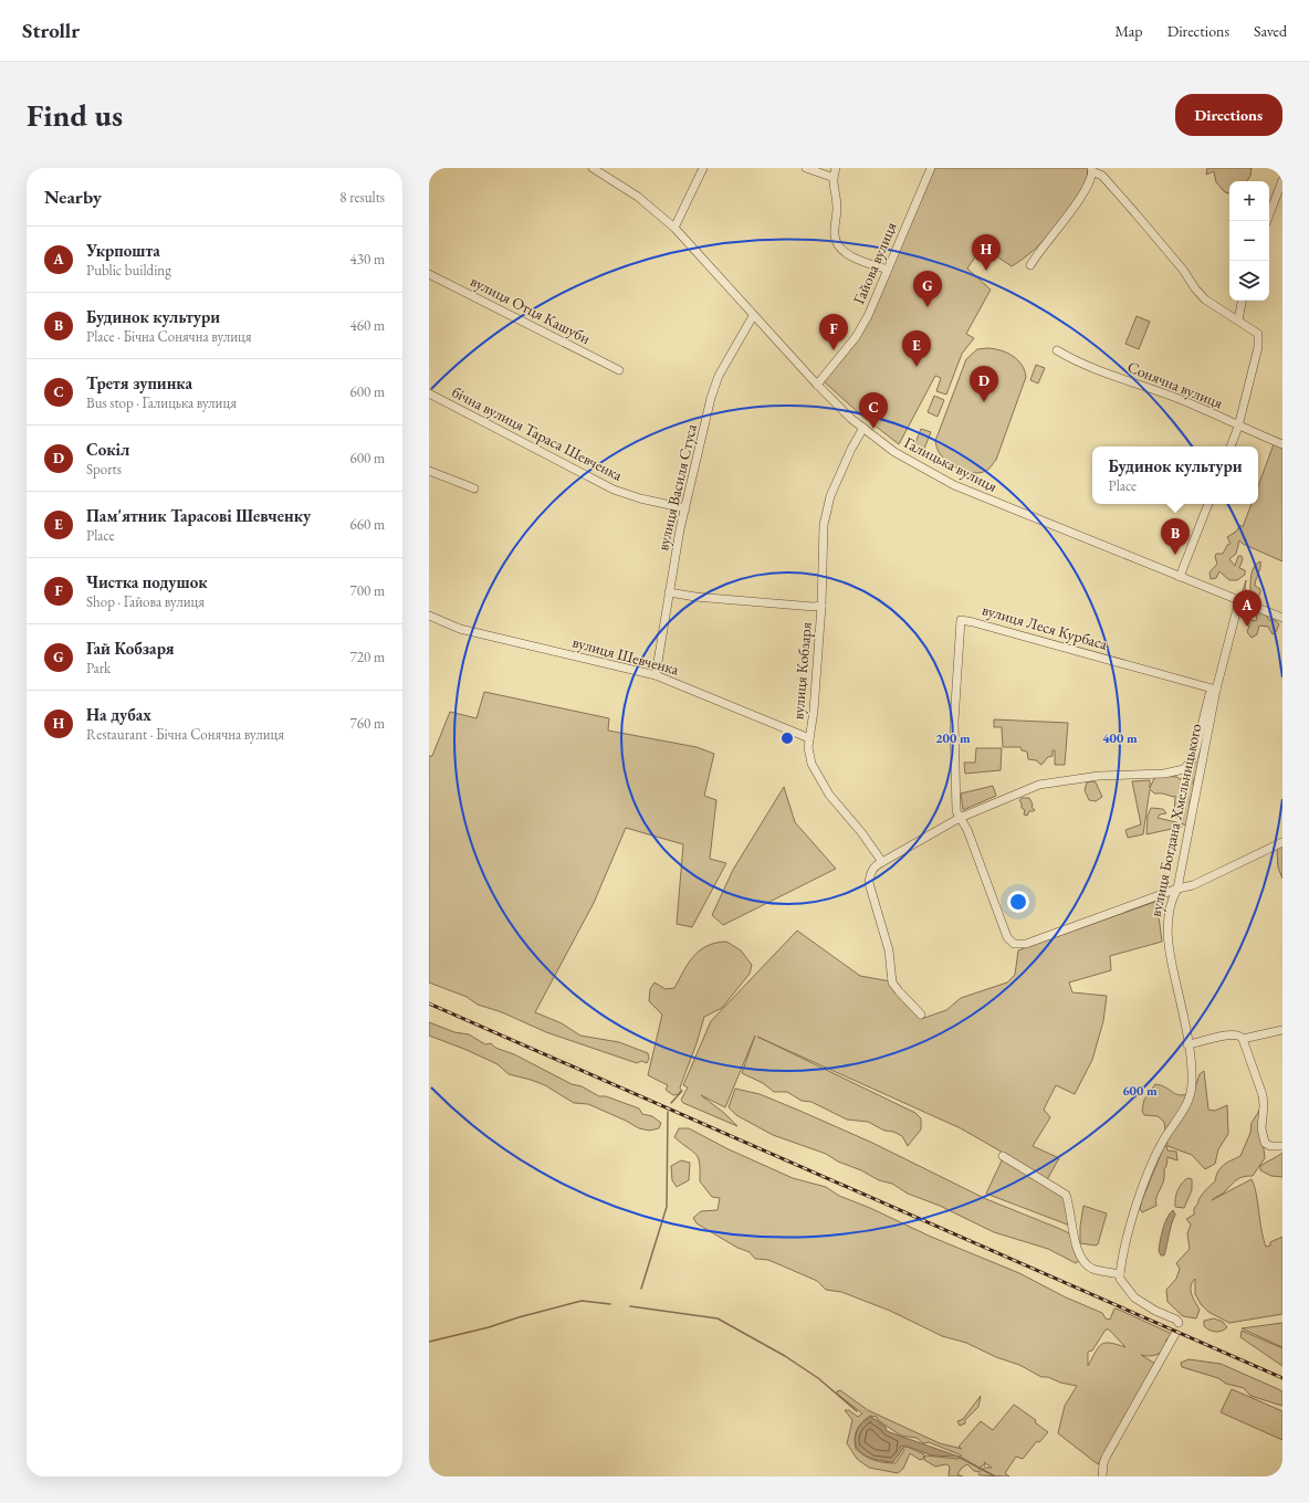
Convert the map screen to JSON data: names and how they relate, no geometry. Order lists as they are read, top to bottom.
{
  "streets": {
    "street": [
      "Гайова вулиця",
      "вулиця Отця Кашуби",
      "Сонячна вулиця",
      "бічна вулиця Тараса Шевченка",
      "Галицька вулиця",
      "вулиця Василя Стуса",
      "вулиця Леся Курбаса",
      "вулиця Шевченка",
      "вулиця Кобзаря",
      "вулиця Богдана Хмельницького"
    ]
  },
  "crossings": [
    ["Гайова вулиця", "Галицька вулиця"],
    ["бічна вулиця Тараса Шевченка", "вулиця Василя Стуса"],
    ["Галицька вулиця", "вулиця Василя Стуса"],
    ["Галицька вулиця", "вулиця Кобзаря"],
    ["Галицька вулиця", "вулиця Богдана Хмельницького"],
    ["вулиця Василя Стуса", "вулиця Шевченка"],
    ["вулиця Леся Курбаса", "вулиця Богдана Хмельницького"],
    ["вулиця Шевченка", "вулиця Кобзаря"]
  ],
  "page": {
    "header": "Strollr",
    "nav": ["Map", "Directions", "Saved"],
    "buttons": "Directions",
    "title": "Find us",
    "heading": ["Nearby", "8 results"],
    "map_buttons": ["+", "−"],
    "list": [
      {
        "mark": "A",
        "name": "Укрпошта",
        "note": "Public building",
        "value": "430 m"
      },
      {
        "mark": "B",
        "name": "Будинок культури",
        "note": "Place · Бічна Сонячна вулиця",
        "value": "460 m"
      },
      {
        "mark": "C",
        "name": "Третя зупинка",
        "note": "Bus stop · Галицька вулиця",
        "value": "600 m"
      },
      {
        "mark": "D",
        "name": "Сокіл",
        "note": "Sports",
        "value": "600 m"
      },
      {
        "mark": "E",
        "name": "Пам'ятник Тарасові Шевченку",
        "note": "Place",
        "value": "660 m"
      },
      {
        "mark": "F",
        "name": "Чистка подушок",
        "note": "Shop · Гайова вулиця",
        "value": "700 m"
      },
      {
        "mark": "G",
        "name": "Гай Кобзаря",
        "note": "Park",
        "value": "720 m"
      },
      {
        "mark": "H",
        "name": "На дубах",
        "note": "Restaurant · Бічна Сонячна вулиця",
        "value": "760 m"
      }
    ],
    "pins": [
      "H",
      "G",
      "F",
      "E",
      "D",
      "C",
      "B",
      "A"
    ],
    "popup": ["Будинок культури", "Place"]
  },
  "rings": ["200 m", "400 m", "600 m"]
}
